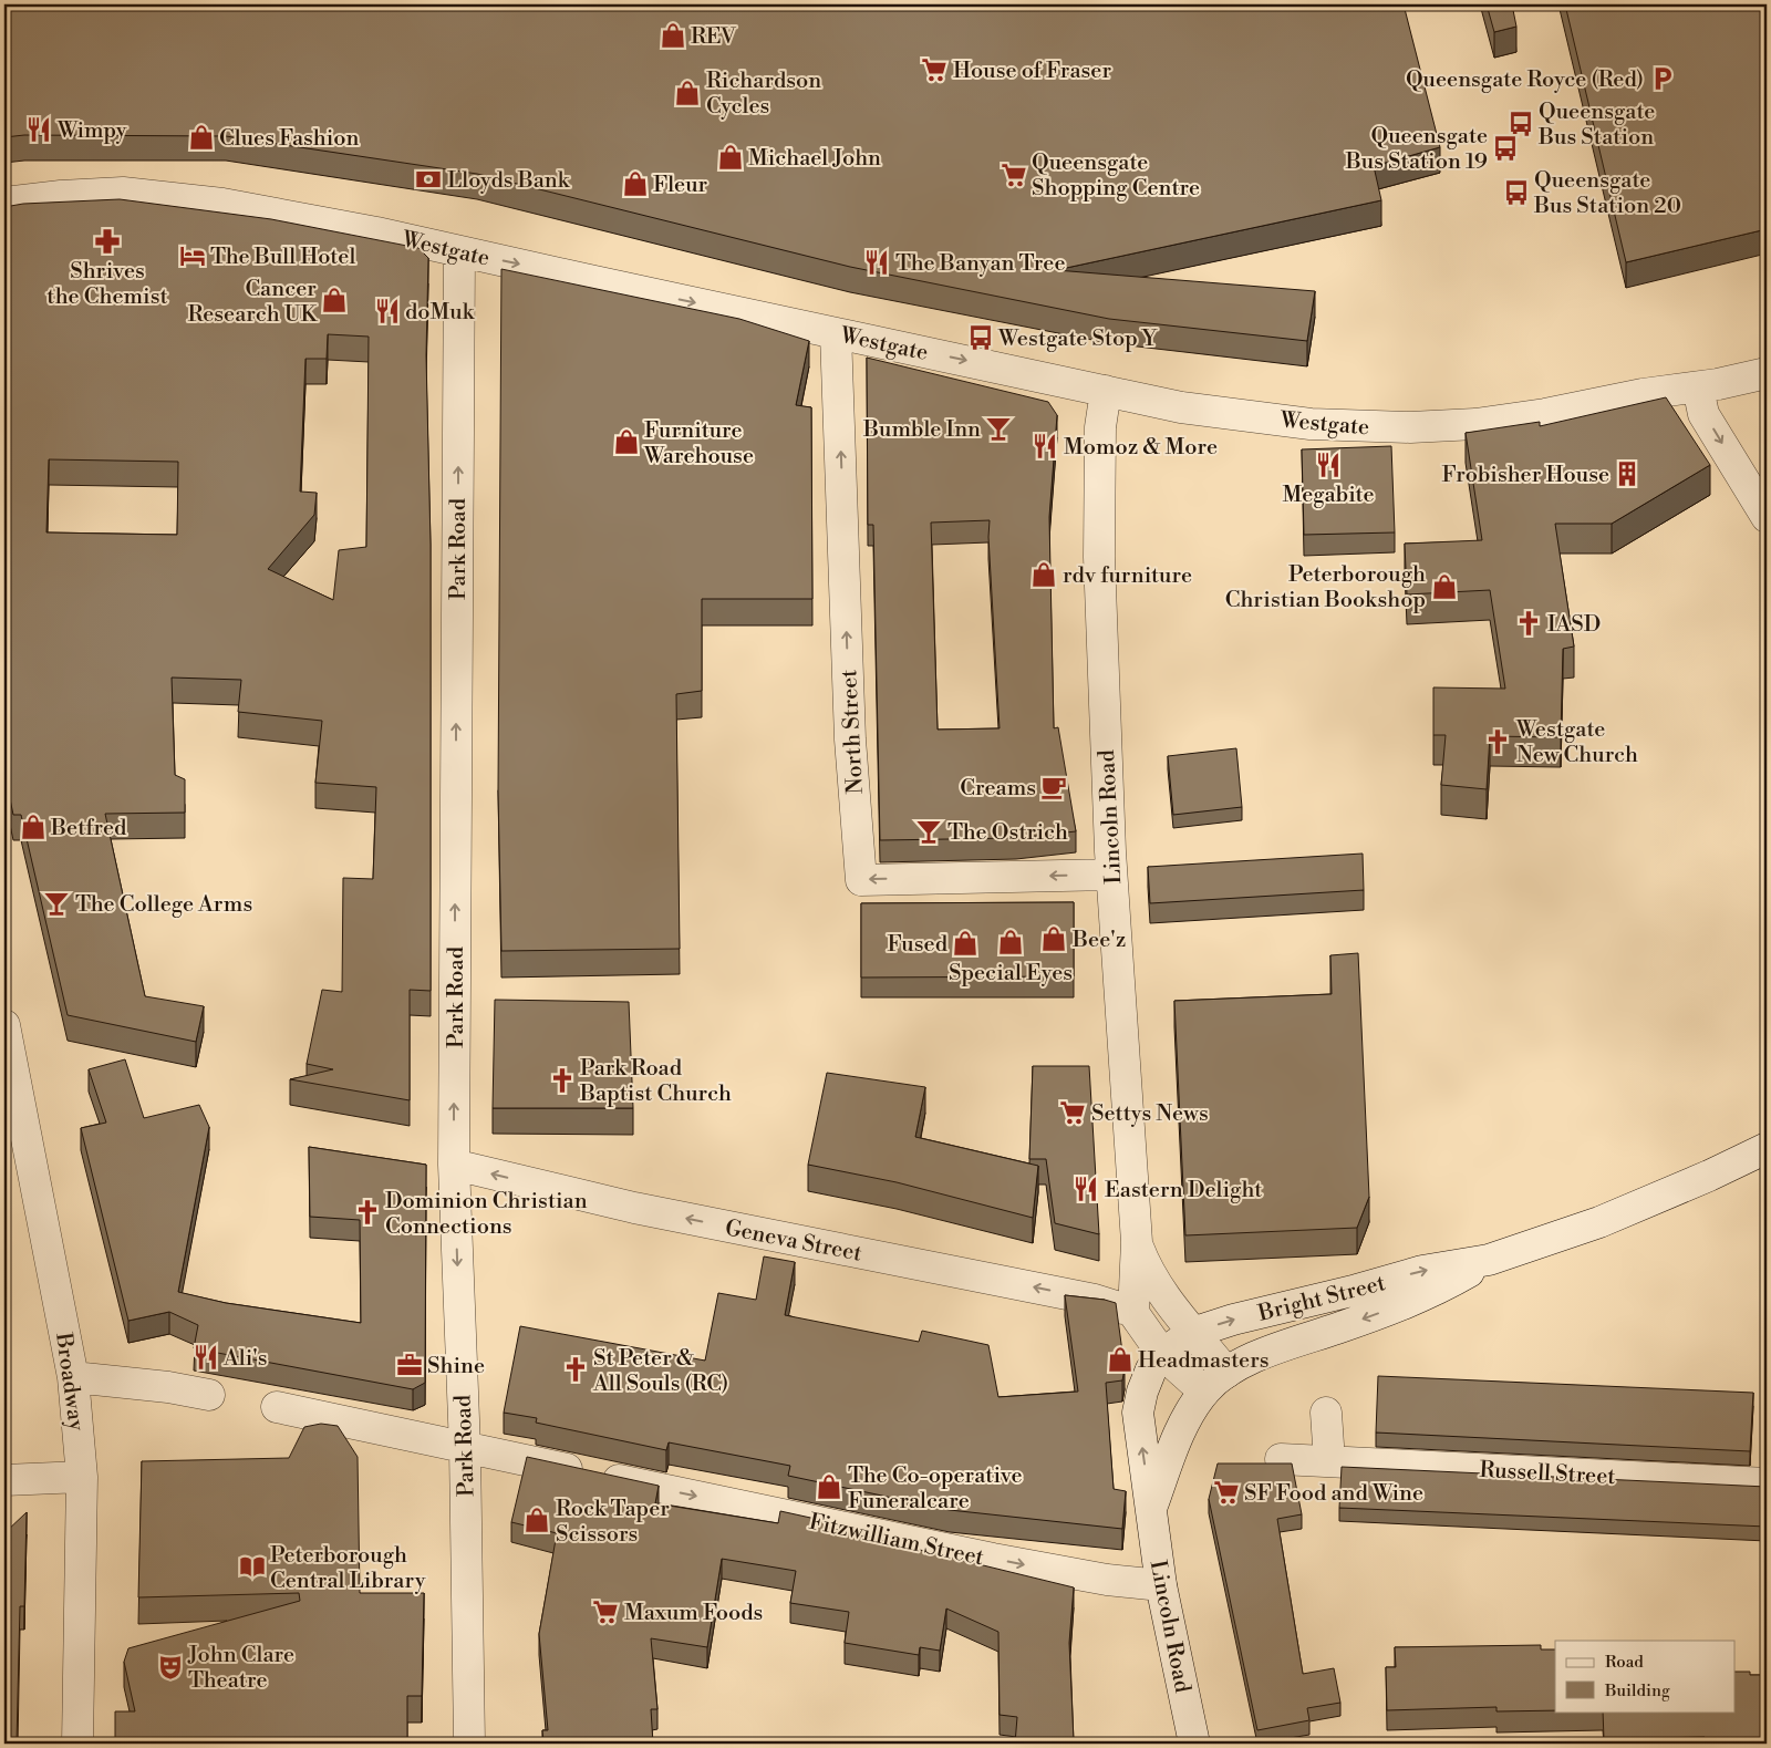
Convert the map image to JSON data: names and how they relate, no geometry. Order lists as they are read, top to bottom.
{
  "streets": {
    "street": [
      "Westgate",
      "Park Road",
      "North Street",
      "Lincoln Road",
      "Geneva Street",
      "Bright Street",
      "Broadway",
      "Russell Street",
      "Fitzwilliam Street"
    ]
  },
  "crossings": [
    ["Westgate", "Park Road"],
    ["Westgate", "North Street"],
    ["Westgate", "Lincoln Road"],
    ["Park Road", "Geneva Street"],
    ["Park Road", "Fitzwilliam Street"],
    ["North Street", "Lincoln Road"],
    ["Lincoln Road", "Geneva Street"],
    ["Lincoln Road", "Bright Street"],
    ["Lincoln Road", "Fitzwilliam Street"]
  ],
  "one_way": ["Westgate", "Geneva Street", "Fitzwilliam Street"],
  "places": {
    "shop": [
      "REV",
      "Richardson Cycles",
      "Clues Fashion",
      "Michael John",
      "Fleur",
      "Cancer Research UK",
      "Furniture Warehouse",
      "rdv furniture",
      "Peterborough Christian Bookshop",
      "Betfred",
      "Bee'z",
      "Special Eyes",
      "Fused",
      "Headmasters",
      "The Co-operative Funeralcare",
      "Rock Taper Scissors"
    ],
    "supermarket": [
      "House of Fraser",
      "Queensgate Shopping Centre",
      "Settys News",
      "SF Food and Wine",
      "Maxum Foods"
    ],
    "parking": ["Queensgate Royce (Red)"],
    "bus stop": [
      "Queensgate Bus Station",
      "Queensgate Bus Station 19",
      "Queensgate Bus Station 20",
      "Westgate Stop Y"
    ],
    "restaurant": [
      "Wimpy",
      "The Banyan Tree",
      "doMuk",
      "Momoz & More",
      "Megabite",
      "Eastern Delight",
      "Ali's"
    ],
    "bank": ["Lloyds Bank"],
    "pharmacy": ["Shrives the Chemist"],
    "hotel": ["The Bull Hotel"],
    "bar": ["Bumble Inn", "The Ostrich", "The College Arms"],
    "building": ["Frobisher House"],
    "church": [
      "IASD",
      "Westgate New Church",
      "Park Road Baptist Church",
      "Dominion Christian Connections",
      "St Peter & All Souls (RC)"
    ],
    "cafe": ["Creams"],
    "office": ["Shine"],
    "library": ["Peterborough Central Library"],
    "theatre": ["John Clare Theatre"]
  },
  "legend": ["Road", "Building"]
}
